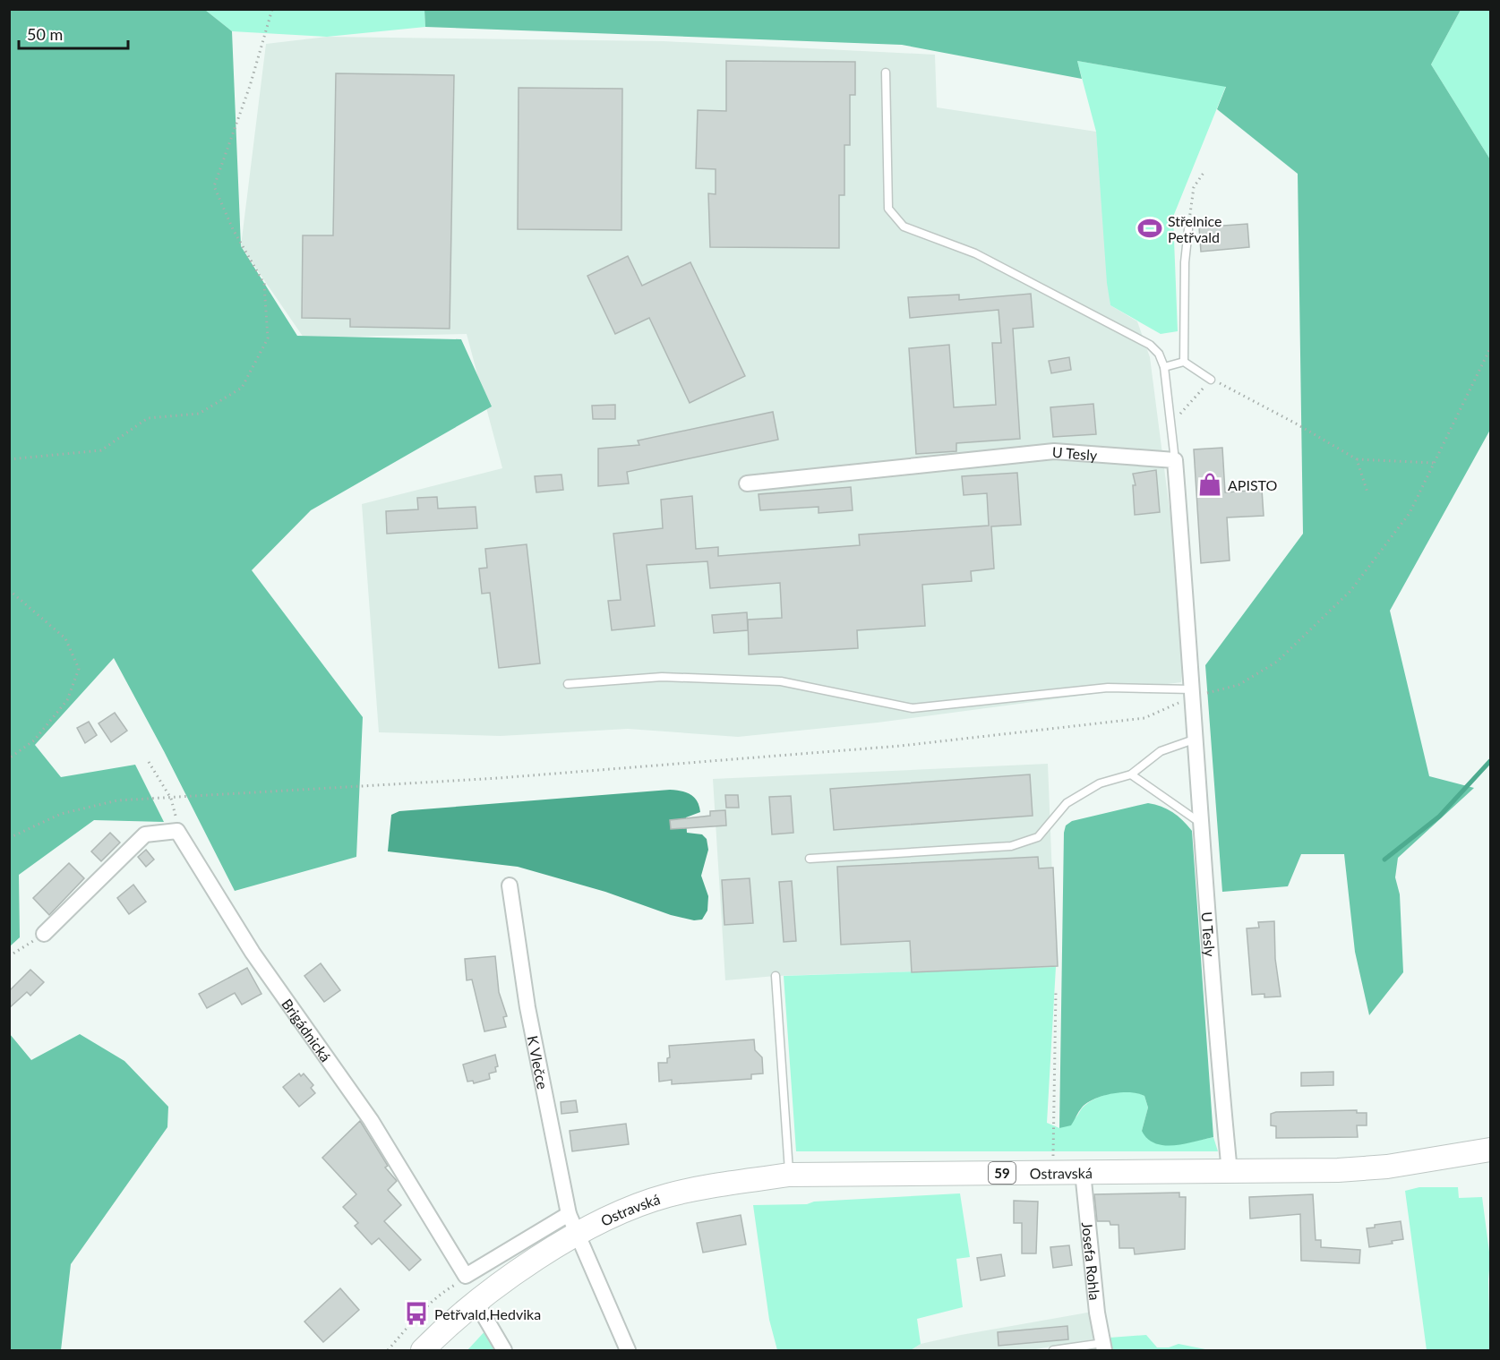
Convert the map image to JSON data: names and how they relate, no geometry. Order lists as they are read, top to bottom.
{
  "streets": {
    "main road": ["Ostravská", "59"],
    "street": [
      "U Tesly",
      "Brigádnická",
      "K Vlečce",
      "Josefa Rohla"
    ]
  },
  "crossings": [
    ["U Tesly", "Ostravská"],
    ["Brigádnická", "K Vlečce"],
    ["K Vlečce", "Ostravská"],
    ["Ostravská", "Josefa Rohla"]
  ],
  "places": {
    "sports": ["Střelnice Petřvald"],
    "shop": ["APISTO"],
    "bus stop": ["Petřvald,Hedvika"]
  },
  "scale_bar": "50 m"
}
